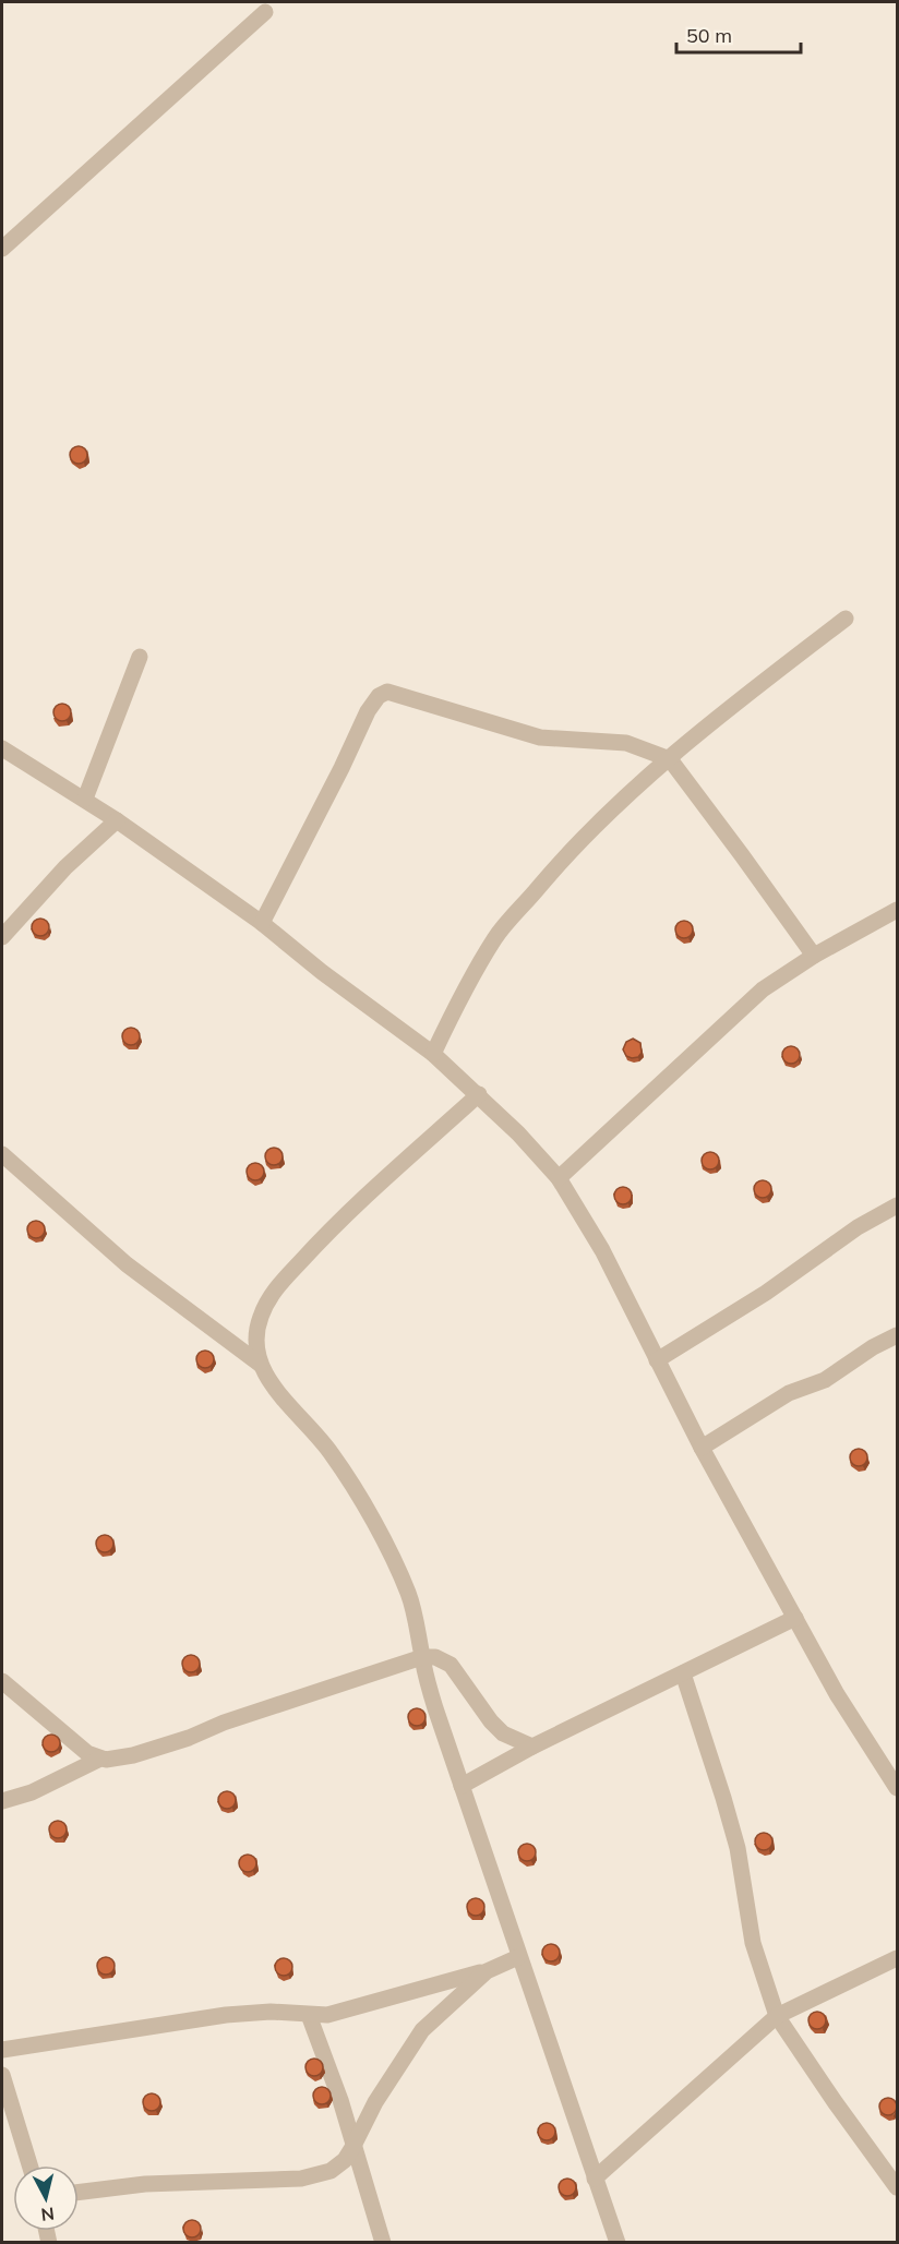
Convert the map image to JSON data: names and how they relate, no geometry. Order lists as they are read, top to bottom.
{
  "scale_bar": "50 m",
  "north": "bottom"
}
